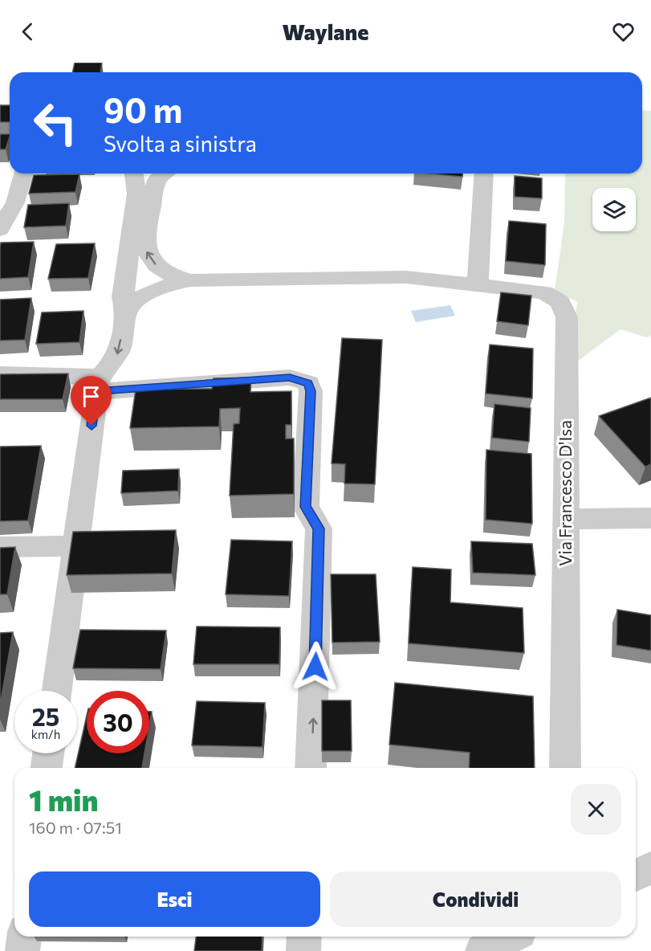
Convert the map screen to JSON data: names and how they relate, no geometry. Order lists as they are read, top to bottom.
{
  "streets": {
    "street": ["Via Francesco D'Isa"]
  },
  "page": {
    "header": "Waylane",
    "turn": ["90 m", "Svolta a sinistra"],
    "speed": "25 km/h",
    "limit": "30",
    "heading": ["1 min", "160 m · 07:51"],
    "buttons": ["Esci", "Condividi"]
  }
}
